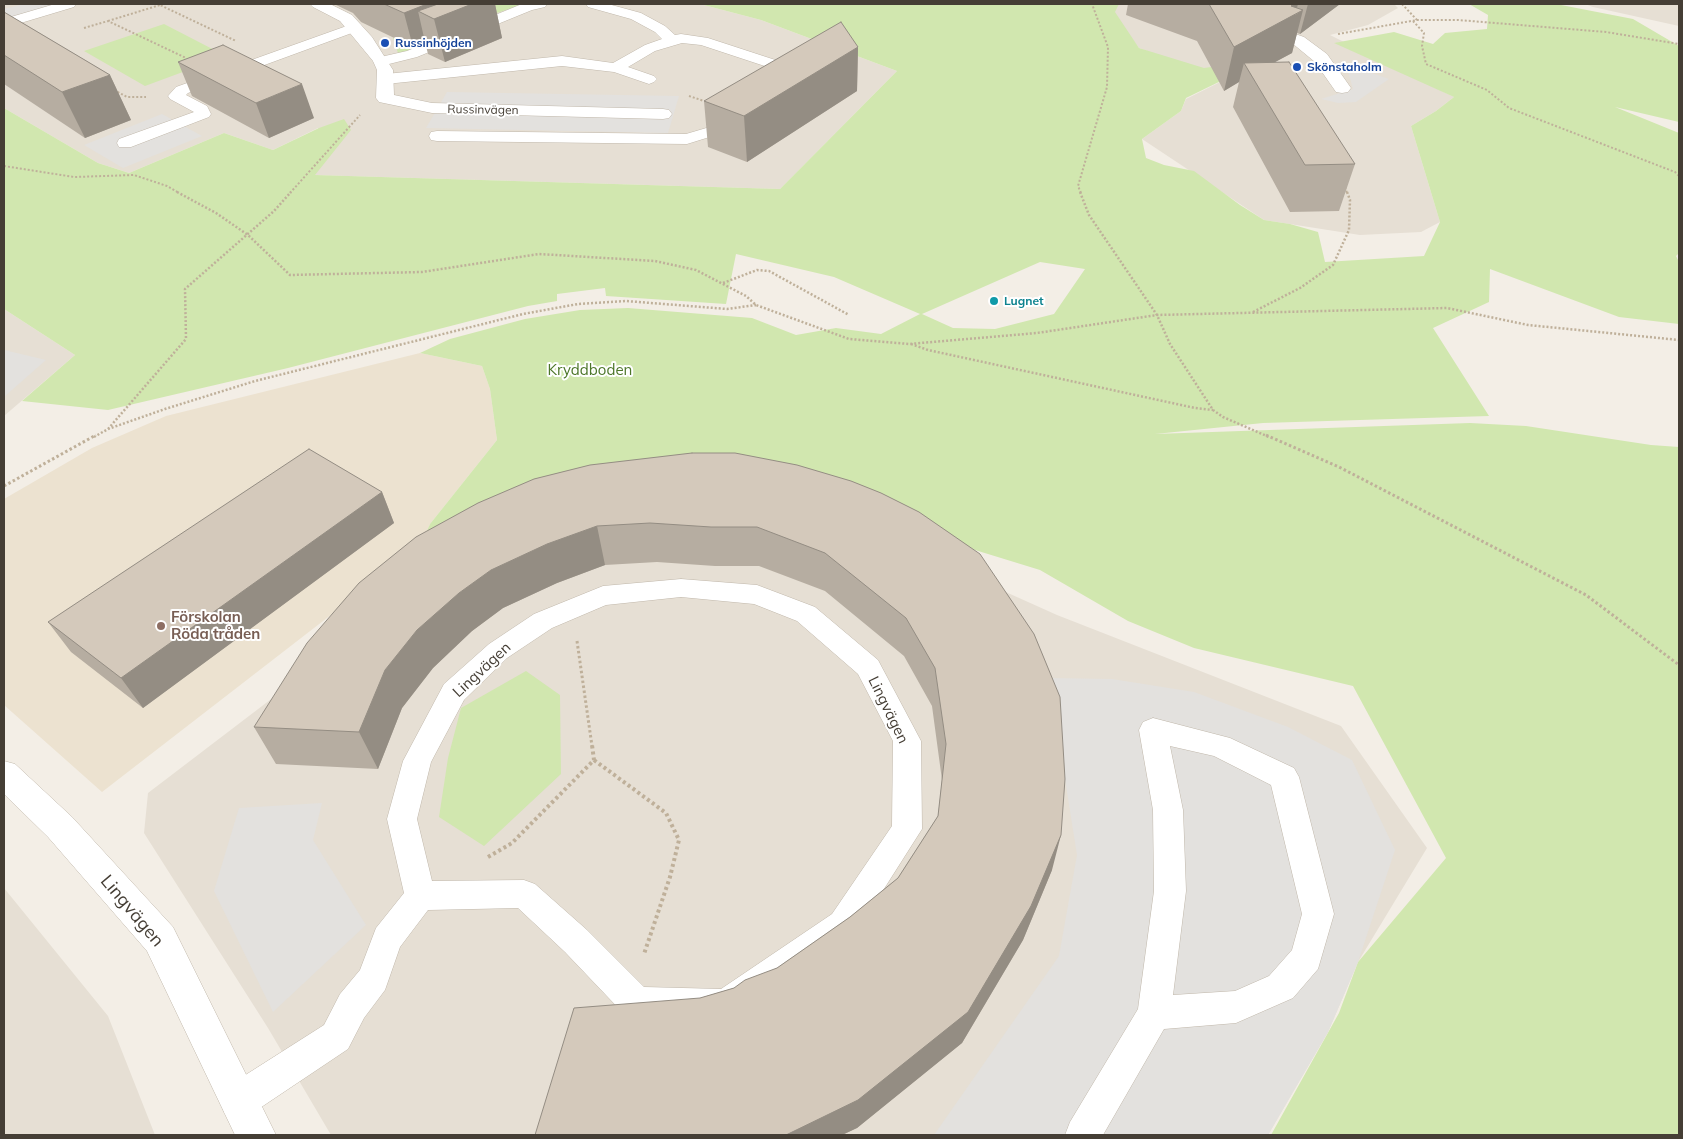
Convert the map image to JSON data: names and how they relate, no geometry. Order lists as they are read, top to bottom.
{
  "streets": {
    "street": ["Russinvägen", "Lingvägen"]
  },
  "parks": ["Kryddboden"],
  "places": [
    "Russinhöjden",
    "Skönstaholm",
    "Lugnet",
    "Förskolan Röda tråden"
  ]
}
